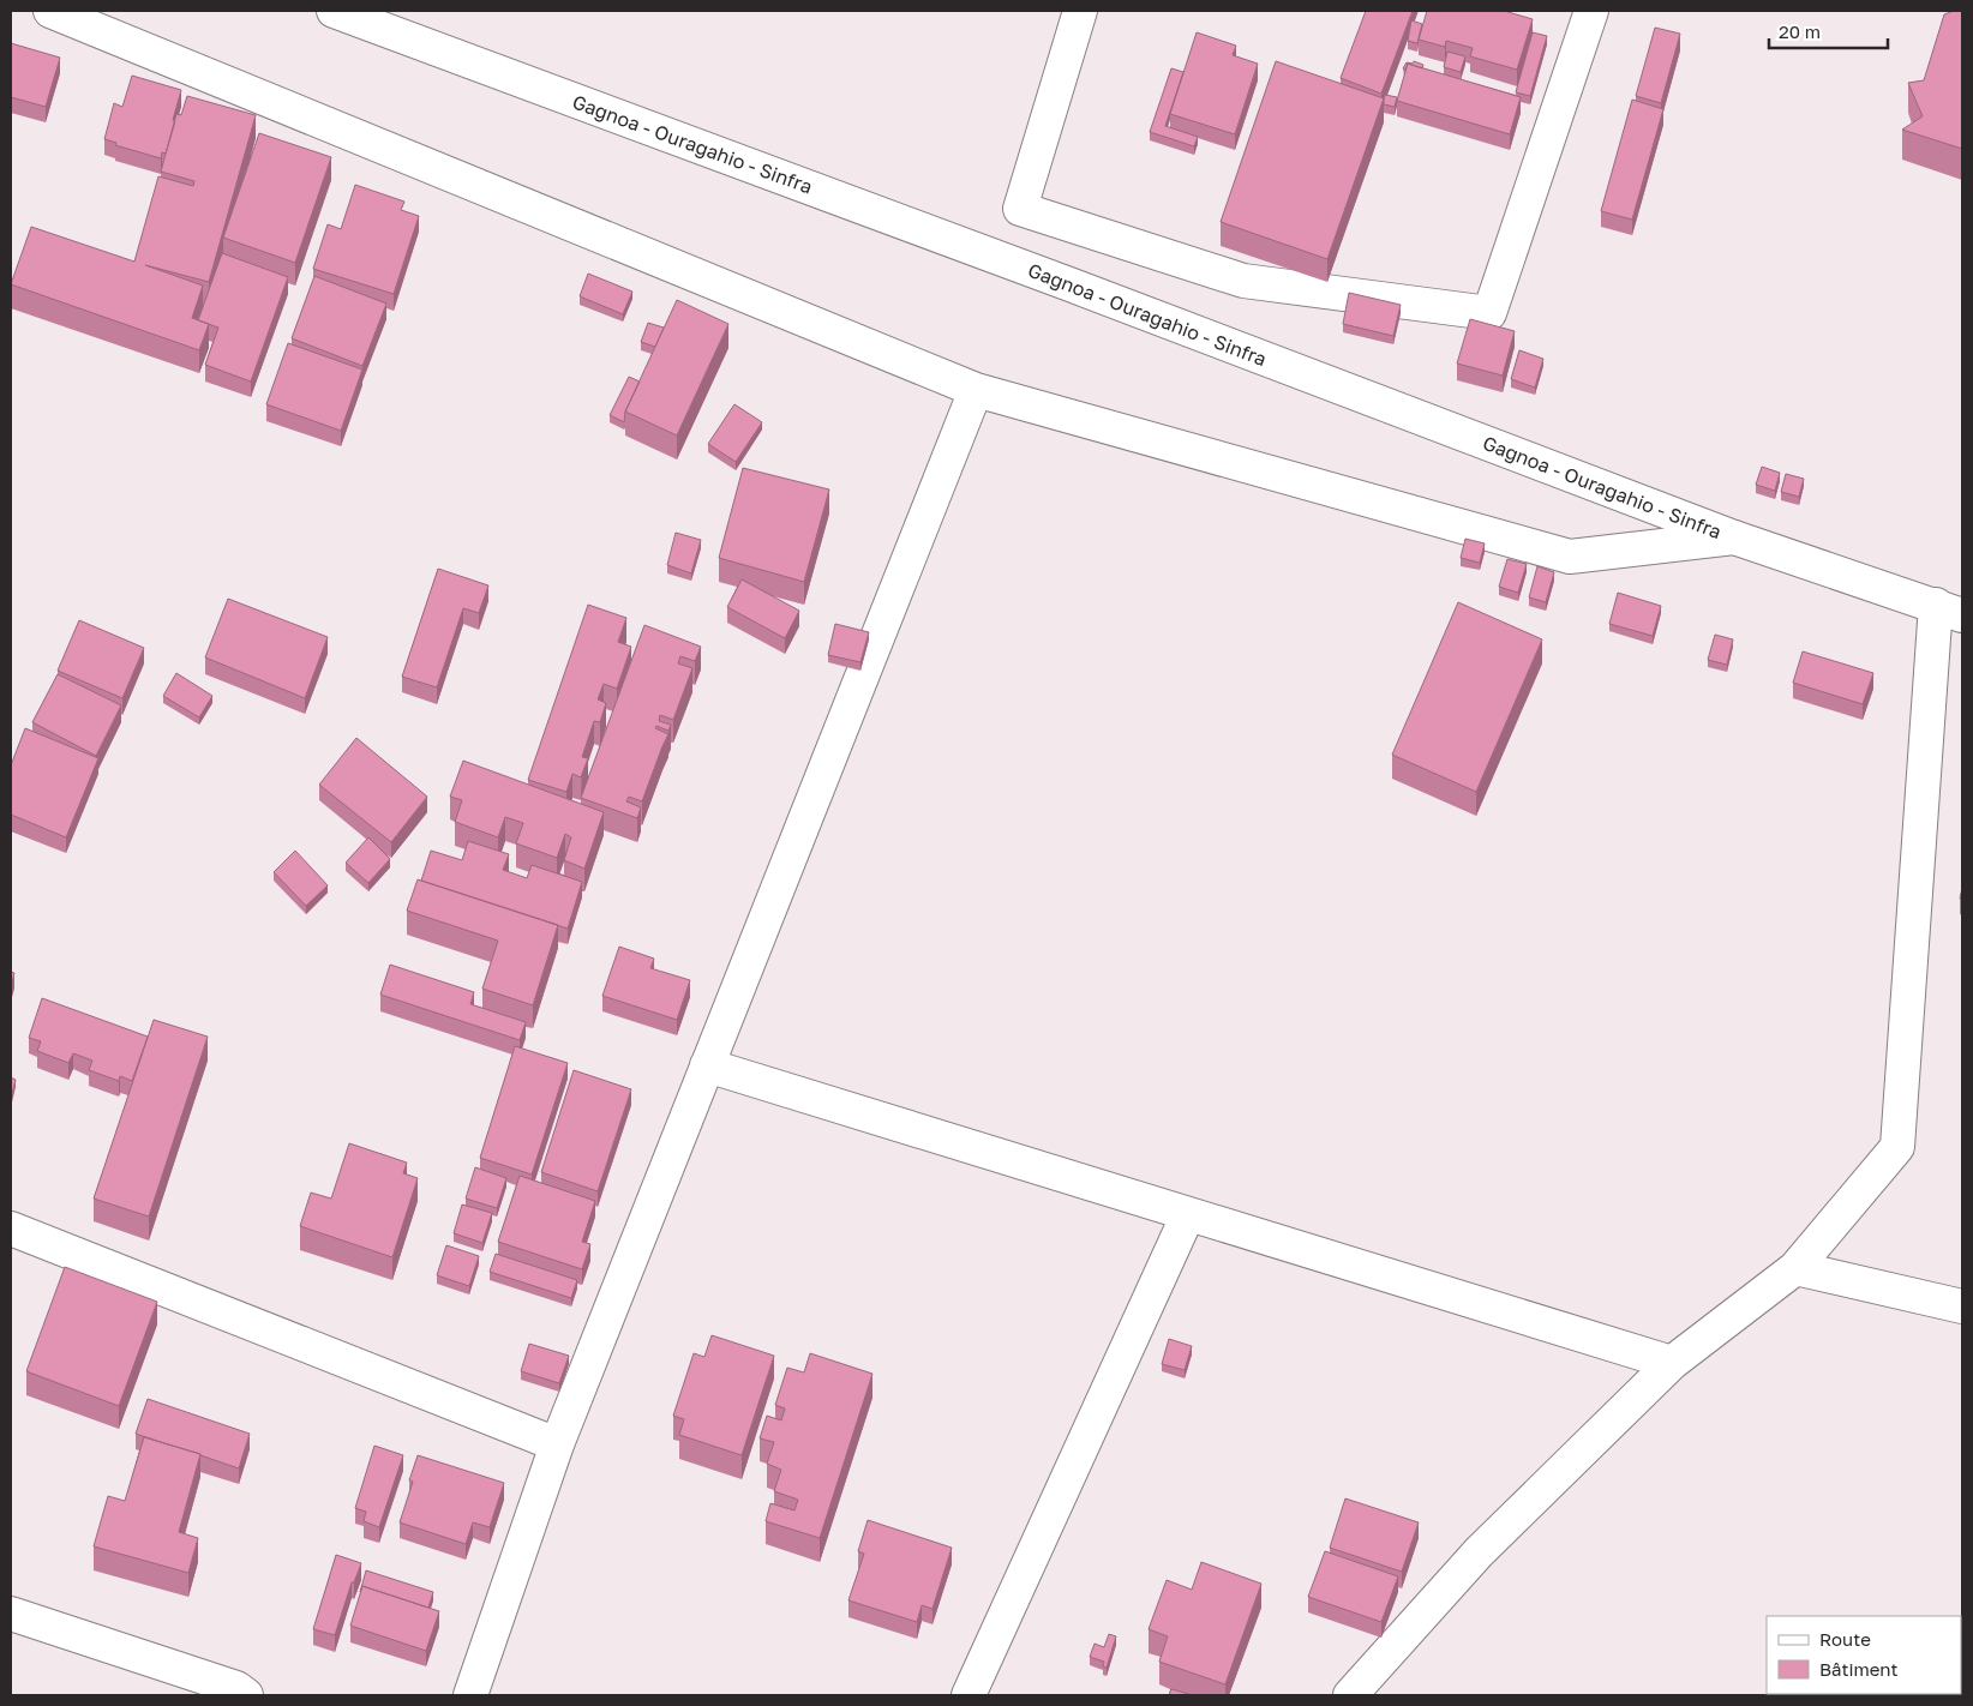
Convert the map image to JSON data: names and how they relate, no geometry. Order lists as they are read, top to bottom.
{
  "streets": {
    "street": ["Gagnoa - Ouragahio - Sinfra"]
  },
  "legend": ["Route", "Bâtiment"],
  "scale_bar": "20 m"
}
